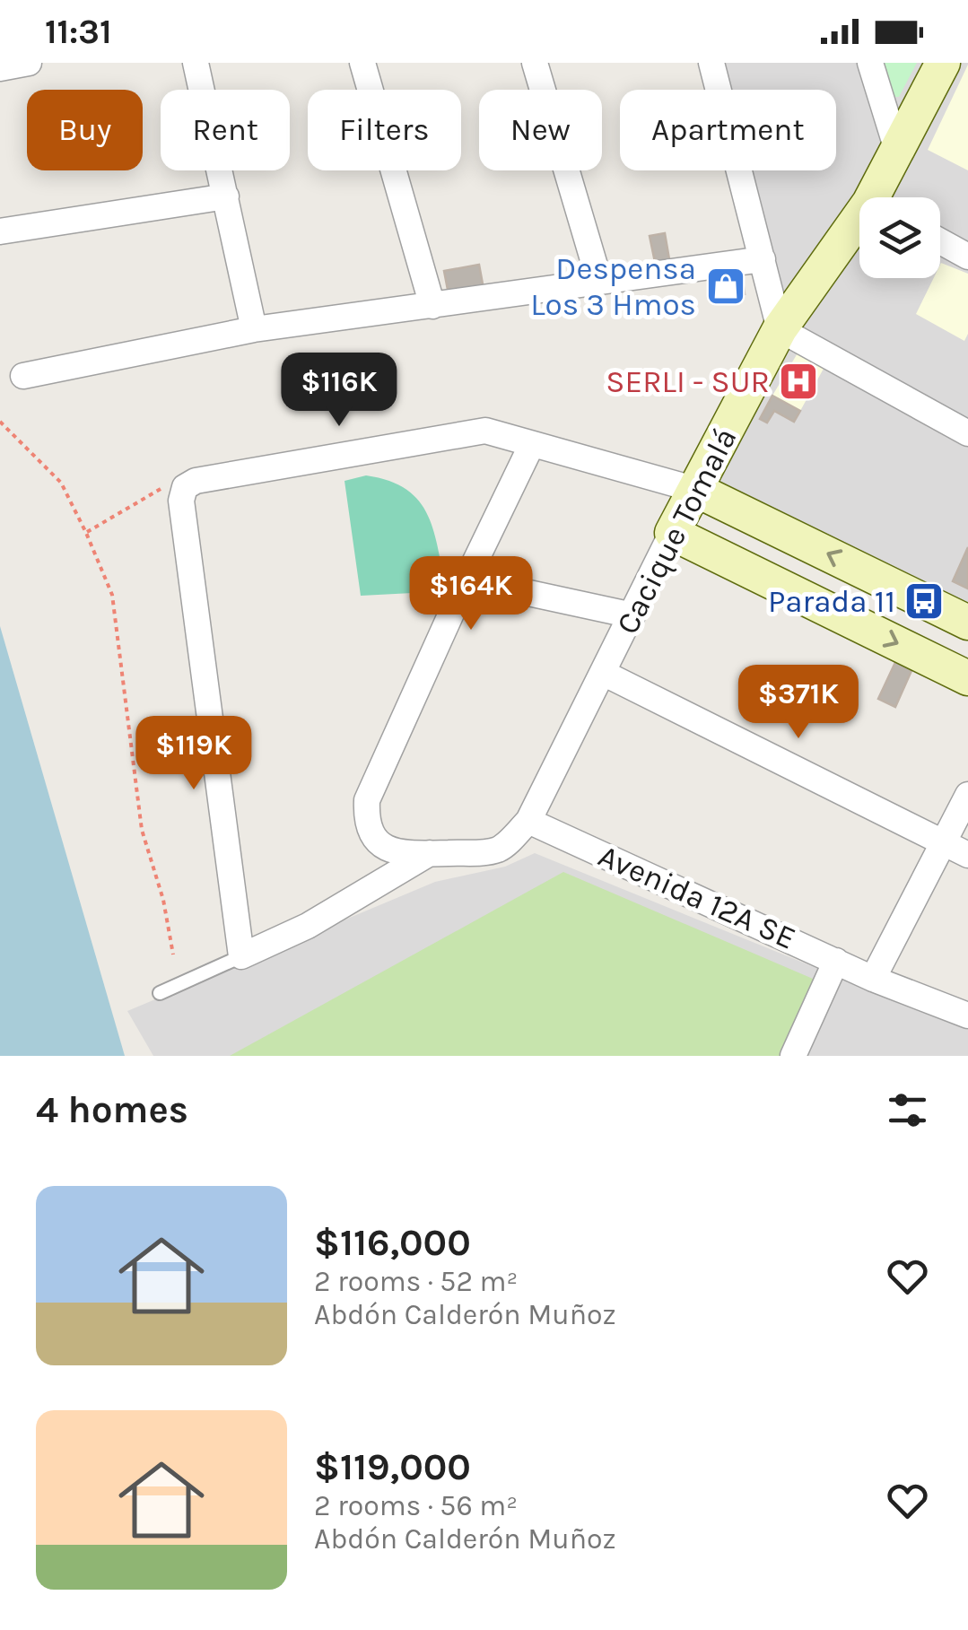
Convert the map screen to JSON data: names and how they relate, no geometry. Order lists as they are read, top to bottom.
{
  "streets": {
    "street": ["Cacique Tomalá", "Avenida 12A SE"]
  },
  "crossings": [
    ["Cacique Tomalá", "Avenida 12A SE"]
  ],
  "places": {
    "shop": ["Despensa Los 3 Hmos"],
    "hospital": ["SERLI - SUR"],
    "bus stop": ["Parada 11"]
  },
  "page": {
    "status": "11:31",
    "chip": [
      "Buy",
      "Rent",
      "Filters",
      "New",
      "Apartment"
    ],
    "price": [
      "$116K",
      "$164K",
      "$371K",
      "$119K"
    ],
    "heading": "4 homes",
    "list": [
      {
        "name": "$116,000",
        "note": "2 rooms · 52 m² · Abdón Calderón Muñoz"
      },
      {
        "name": "$119,000",
        "note": "2 rooms · 56 m² · Abdón Calderón Muñoz"
      }
    ]
  }
}
